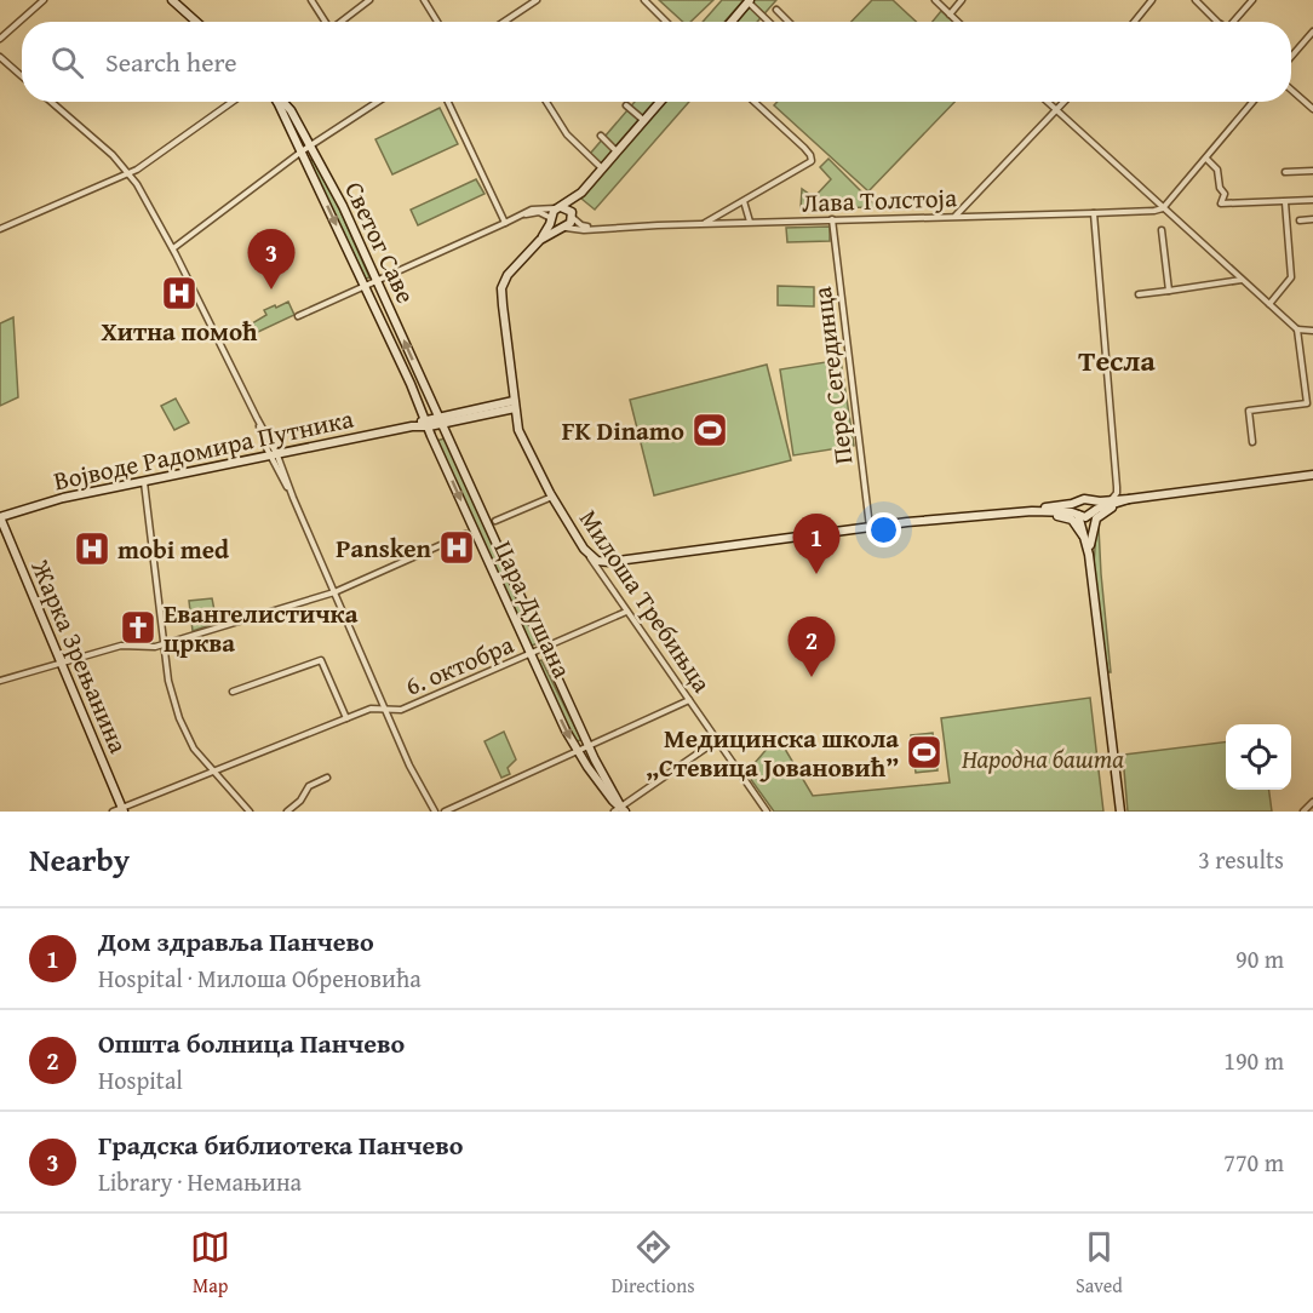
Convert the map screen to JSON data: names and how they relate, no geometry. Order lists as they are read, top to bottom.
{
  "streets": {
    "street": [
      "Лава Толстоја",
      "Светог Саве",
      "Пере Сегединца",
      "Војводе Радомира Путника",
      "Милоша Требињца",
      "Цара Душана",
      "Жарка Зрењанина",
      "6. октобра"
    ]
  },
  "crossings": [
    ["Лава Толстоја", "Пере Сегединца"],
    ["Светог Саве", "Војводе Радомира Путника"],
    ["Светог Саве", "Цара Душана"],
    ["Војводе Радомира Путника", "Милоша Требињца"],
    ["Војводе Радомира Путника", "Цара Душана"],
    ["Војводе Радомира Путника", "Жарка Зрењанина"],
    ["Милоша Требињца", "6. октобра"],
    ["Цара Душана", "6. октобра"],
    ["Жарка Зрењанина", "6. октобра"]
  ],
  "districts": ["Тесла"],
  "parks": ["Народна башта"],
  "places": {
    "hospital": ["Хитна помоћ", "Pansken", "mobi med"],
    "sports": ["FK Dinamo", "Медицинска школа „Стевица Јовановић”"],
    "church": ["Евангелистичка црква"]
  },
  "page": {
    "search": "Search here",
    "pins": ["3", "1", "2"],
    "heading": ["Nearby", "3 results"],
    "list": [
      {
        "mark": "1",
        "name": "Дом здравља Панчево",
        "note": "Hospital · Милоша Обреновића",
        "value": "90 m"
      },
      {
        "mark": "2",
        "name": "Општа болница Панчево",
        "note": "Hospital",
        "value": "190 m"
      },
      {
        "mark": "3",
        "name": "Градска библиотека Панчево",
        "note": "Library · Немањина",
        "value": "770 m"
      }
    ],
    "nav": ["Map", "Directions", "Saved"]
  }
}
